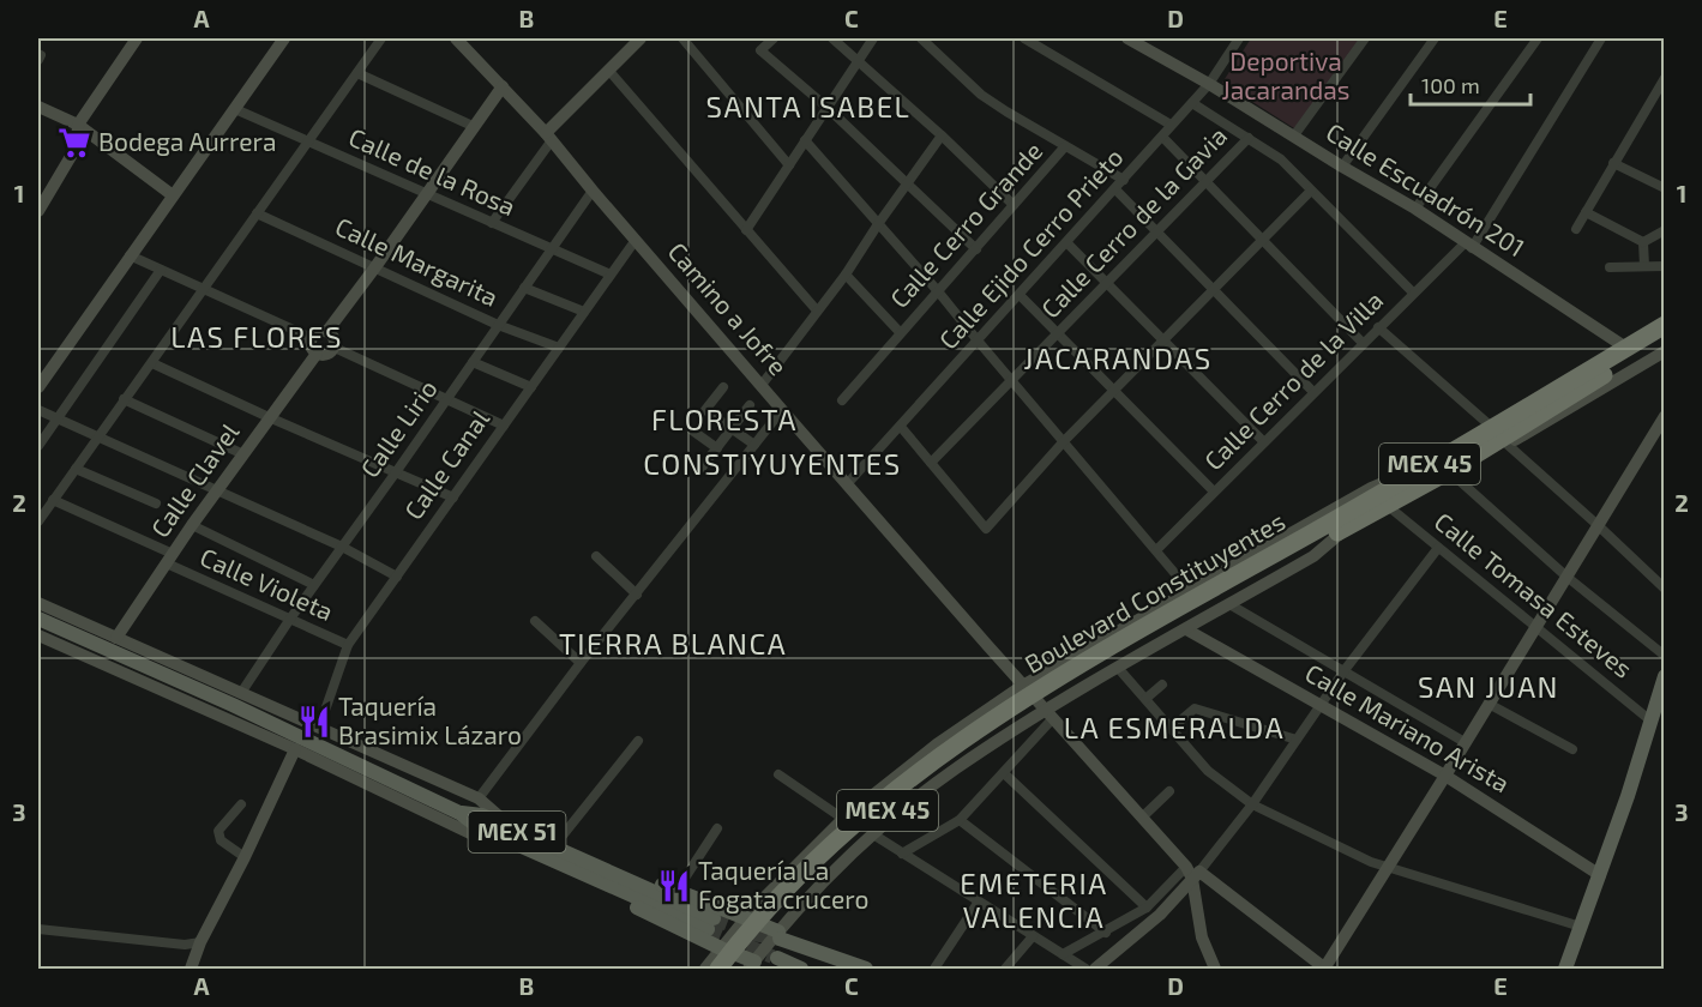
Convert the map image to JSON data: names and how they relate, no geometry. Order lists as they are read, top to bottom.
{
  "streets": {
    "highway": ["MEX 45", "Boulevard Constituyentes"],
    "main road": ["MEX 51"],
    "street": [
      "Calle de la Rosa",
      "Calle Escuadrón 201",
      "Calle Cerro de la Gavia",
      "Calle Cerro Grande",
      "Calle Ejido Cerro Prieto",
      "Calle Margarita",
      "Camino a Jofre",
      "Calle Cerro de la Villa",
      "Calle Lirio",
      "Calle Canal",
      "Calle Clavel",
      "Calle Violeta",
      "Calle Tomasa Esteves",
      "Calle Mariano Arista"
    ]
  },
  "crossings": [
    ["Calle de la Rosa", "Calle Lirio"],
    ["Calle de la Rosa", "Calle Canal"],
    ["Calle Escuadrón 201", "Calle Ejido Cerro Prieto"],
    ["Calle Escuadrón 201", "Calle Cerro de la Villa"],
    ["Calle Ejido Cerro Prieto", "Camino a Jofre"],
    ["Calle Margarita", "Calle Lirio"],
    ["Calle Margarita", "Calle Canal"],
    ["Camino a Jofre", "Calle Lirio"],
    ["Camino a Jofre", "Calle Canal"],
    ["Calle Lirio", "Calle Violeta"],
    ["Calle Canal", "Calle Violeta"],
    ["Calle Clavel", "Calle Violeta"],
    ["Boulevard Constituyentes", "Calle Tomasa Esteves"]
  ],
  "districts": [
    "SANTA ISABEL",
    "LAS FLORES",
    "JACARANDAS",
    "FLORESTA",
    "CONSTIYUYENTES",
    "TIERRA BLANCA",
    "SAN JUAN",
    "LA ESMERALDA",
    "EMETERIA VALENCIA"
  ],
  "parks": ["Deportiva Jacarandas"],
  "places": {
    "supermarket": ["Bodega Aurrera"],
    "restaurant": ["Taquería Brasimix Lázaro", "Taquería La Fogata crucero"]
  },
  "scale_bar": "100 m",
  "grid": {
    "columns": [
      "A",
      "B",
      "C",
      "D",
      "E"
    ],
    "rows": ["1", "2", "3"]
  }
}
